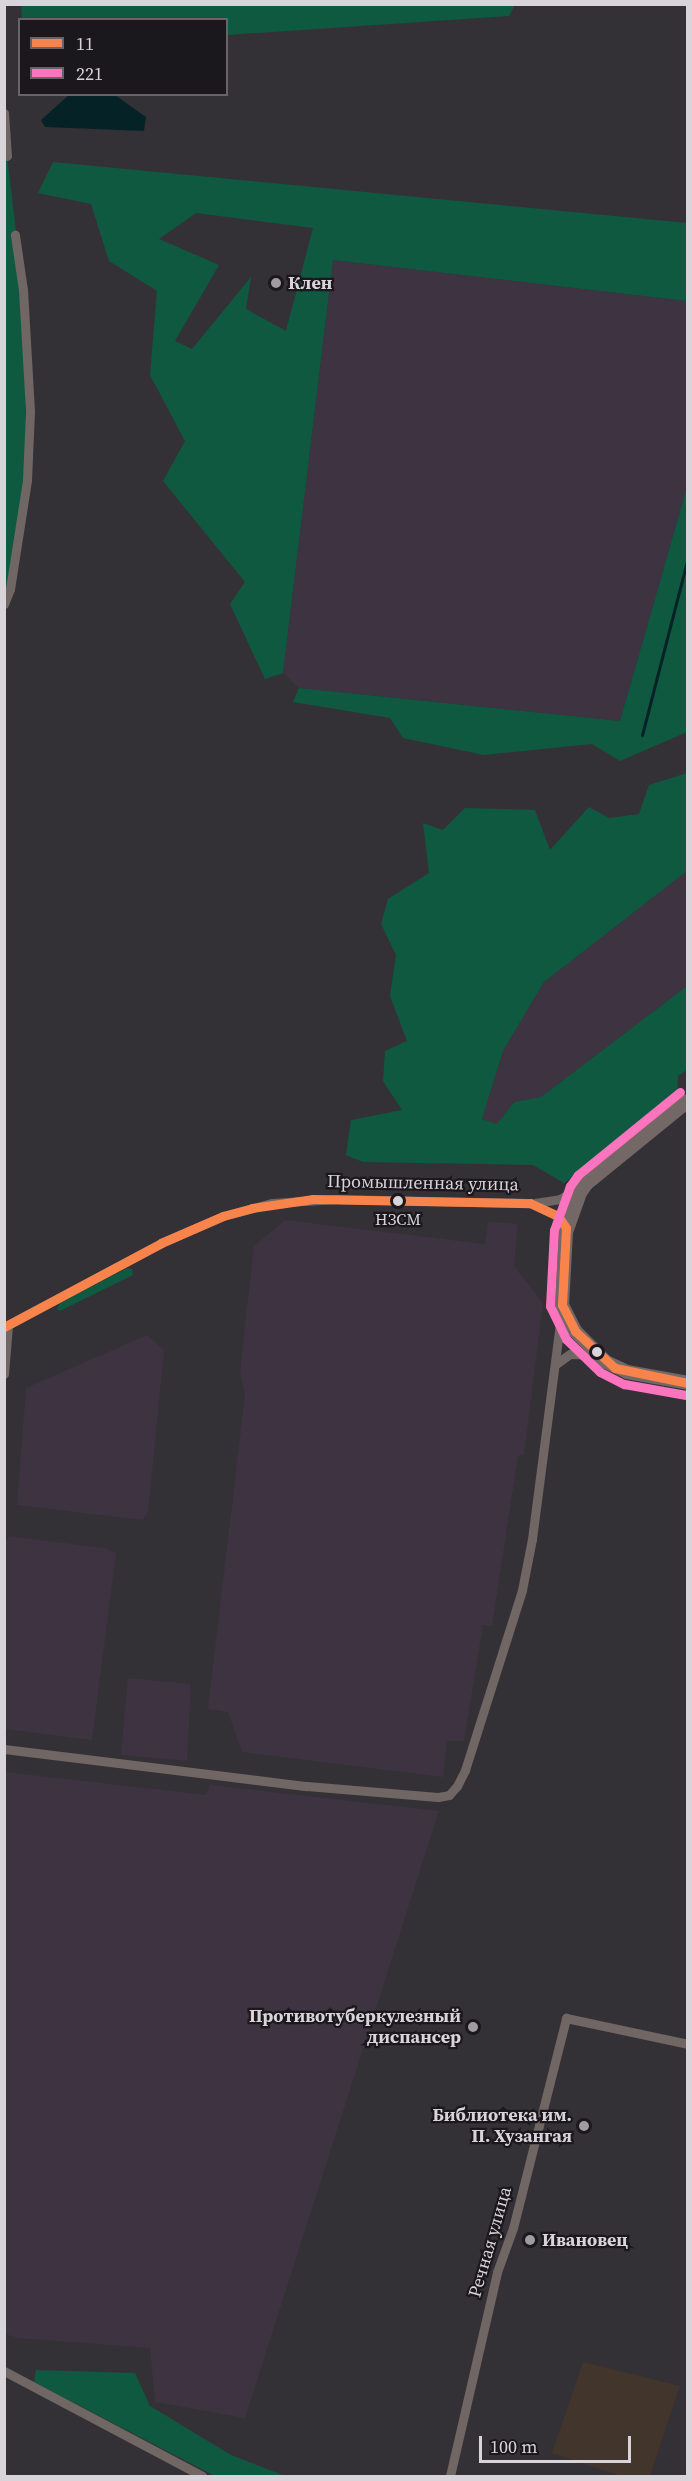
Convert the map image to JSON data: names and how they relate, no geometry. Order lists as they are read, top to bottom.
{
  "streets": {
    "street": ["Промышленная улица", "Речная улица"]
  },
  "places": [
    "Клен",
    "НЗСМ",
    "Противотуберкулезный диспансер",
    "Библиотека им. П. Хузангая",
    "Ивановец"
  ],
  "lines": ["transit line 221", "transit line 11"],
  "legend": ["11", "221"],
  "scale_bar": "100 m"
}
